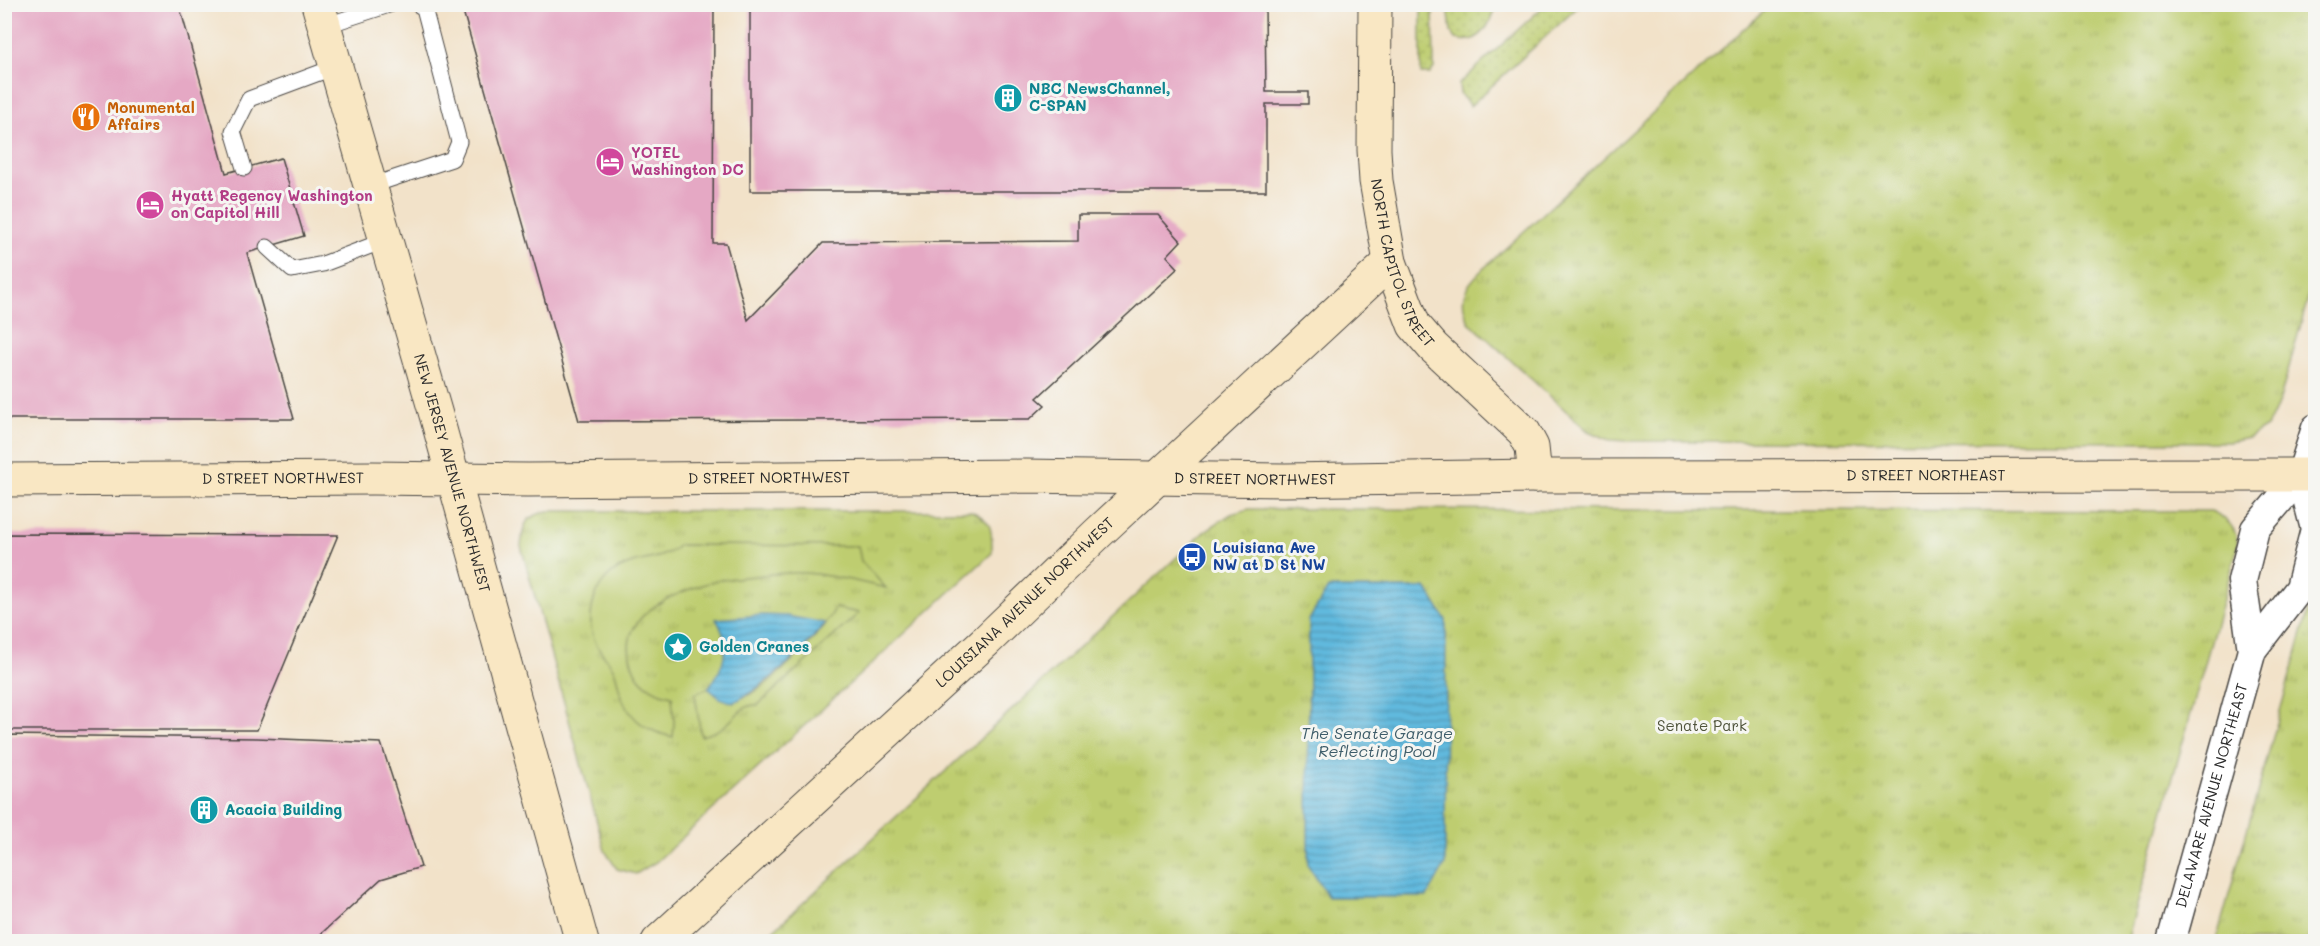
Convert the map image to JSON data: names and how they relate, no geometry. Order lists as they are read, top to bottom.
{
  "streets": {
    "street": [
      "NORTH CAPITOL STREET",
      "NEW JERSEY AVENUE NORTHWEST",
      "D STREET NORTHEAST",
      "D STREET NORTHWEST",
      "LOUISIANA AVENUE NORTHWEST",
      "DELAWARE AVENUE NORTHEAST"
    ]
  },
  "crossings": [
    ["NORTH CAPITOL STREET", "D STREET NORTHEAST"],
    ["NORTH CAPITOL STREET", "D STREET NORTHWEST"],
    ["NORTH CAPITOL STREET", "LOUISIANA AVENUE NORTHWEST"],
    ["NEW JERSEY AVENUE NORTHWEST", "D STREET NORTHWEST"],
    ["D STREET NORTHEAST", "D STREET NORTHWEST"],
    ["D STREET NORTHEAST", "DELAWARE AVENUE NORTHEAST"],
    ["D STREET NORTHWEST", "LOUISIANA AVENUE NORTHWEST"]
  ],
  "water": ["The Senate Garage Reflecting Pool"],
  "parks": ["Senate Park"],
  "places": {
    "building": ["NBC NewsChannel, C-SPAN", "Acacia Building"],
    "restaurant": ["Monumental Affairs"],
    "hotel": ["YOTEL Washington DC", "Hyatt Regency Washington on Capitol Hill"],
    "bus stop": ["Louisiana Ave NW at D St NW"],
    "place": ["Golden Cranes"]
  }
}
